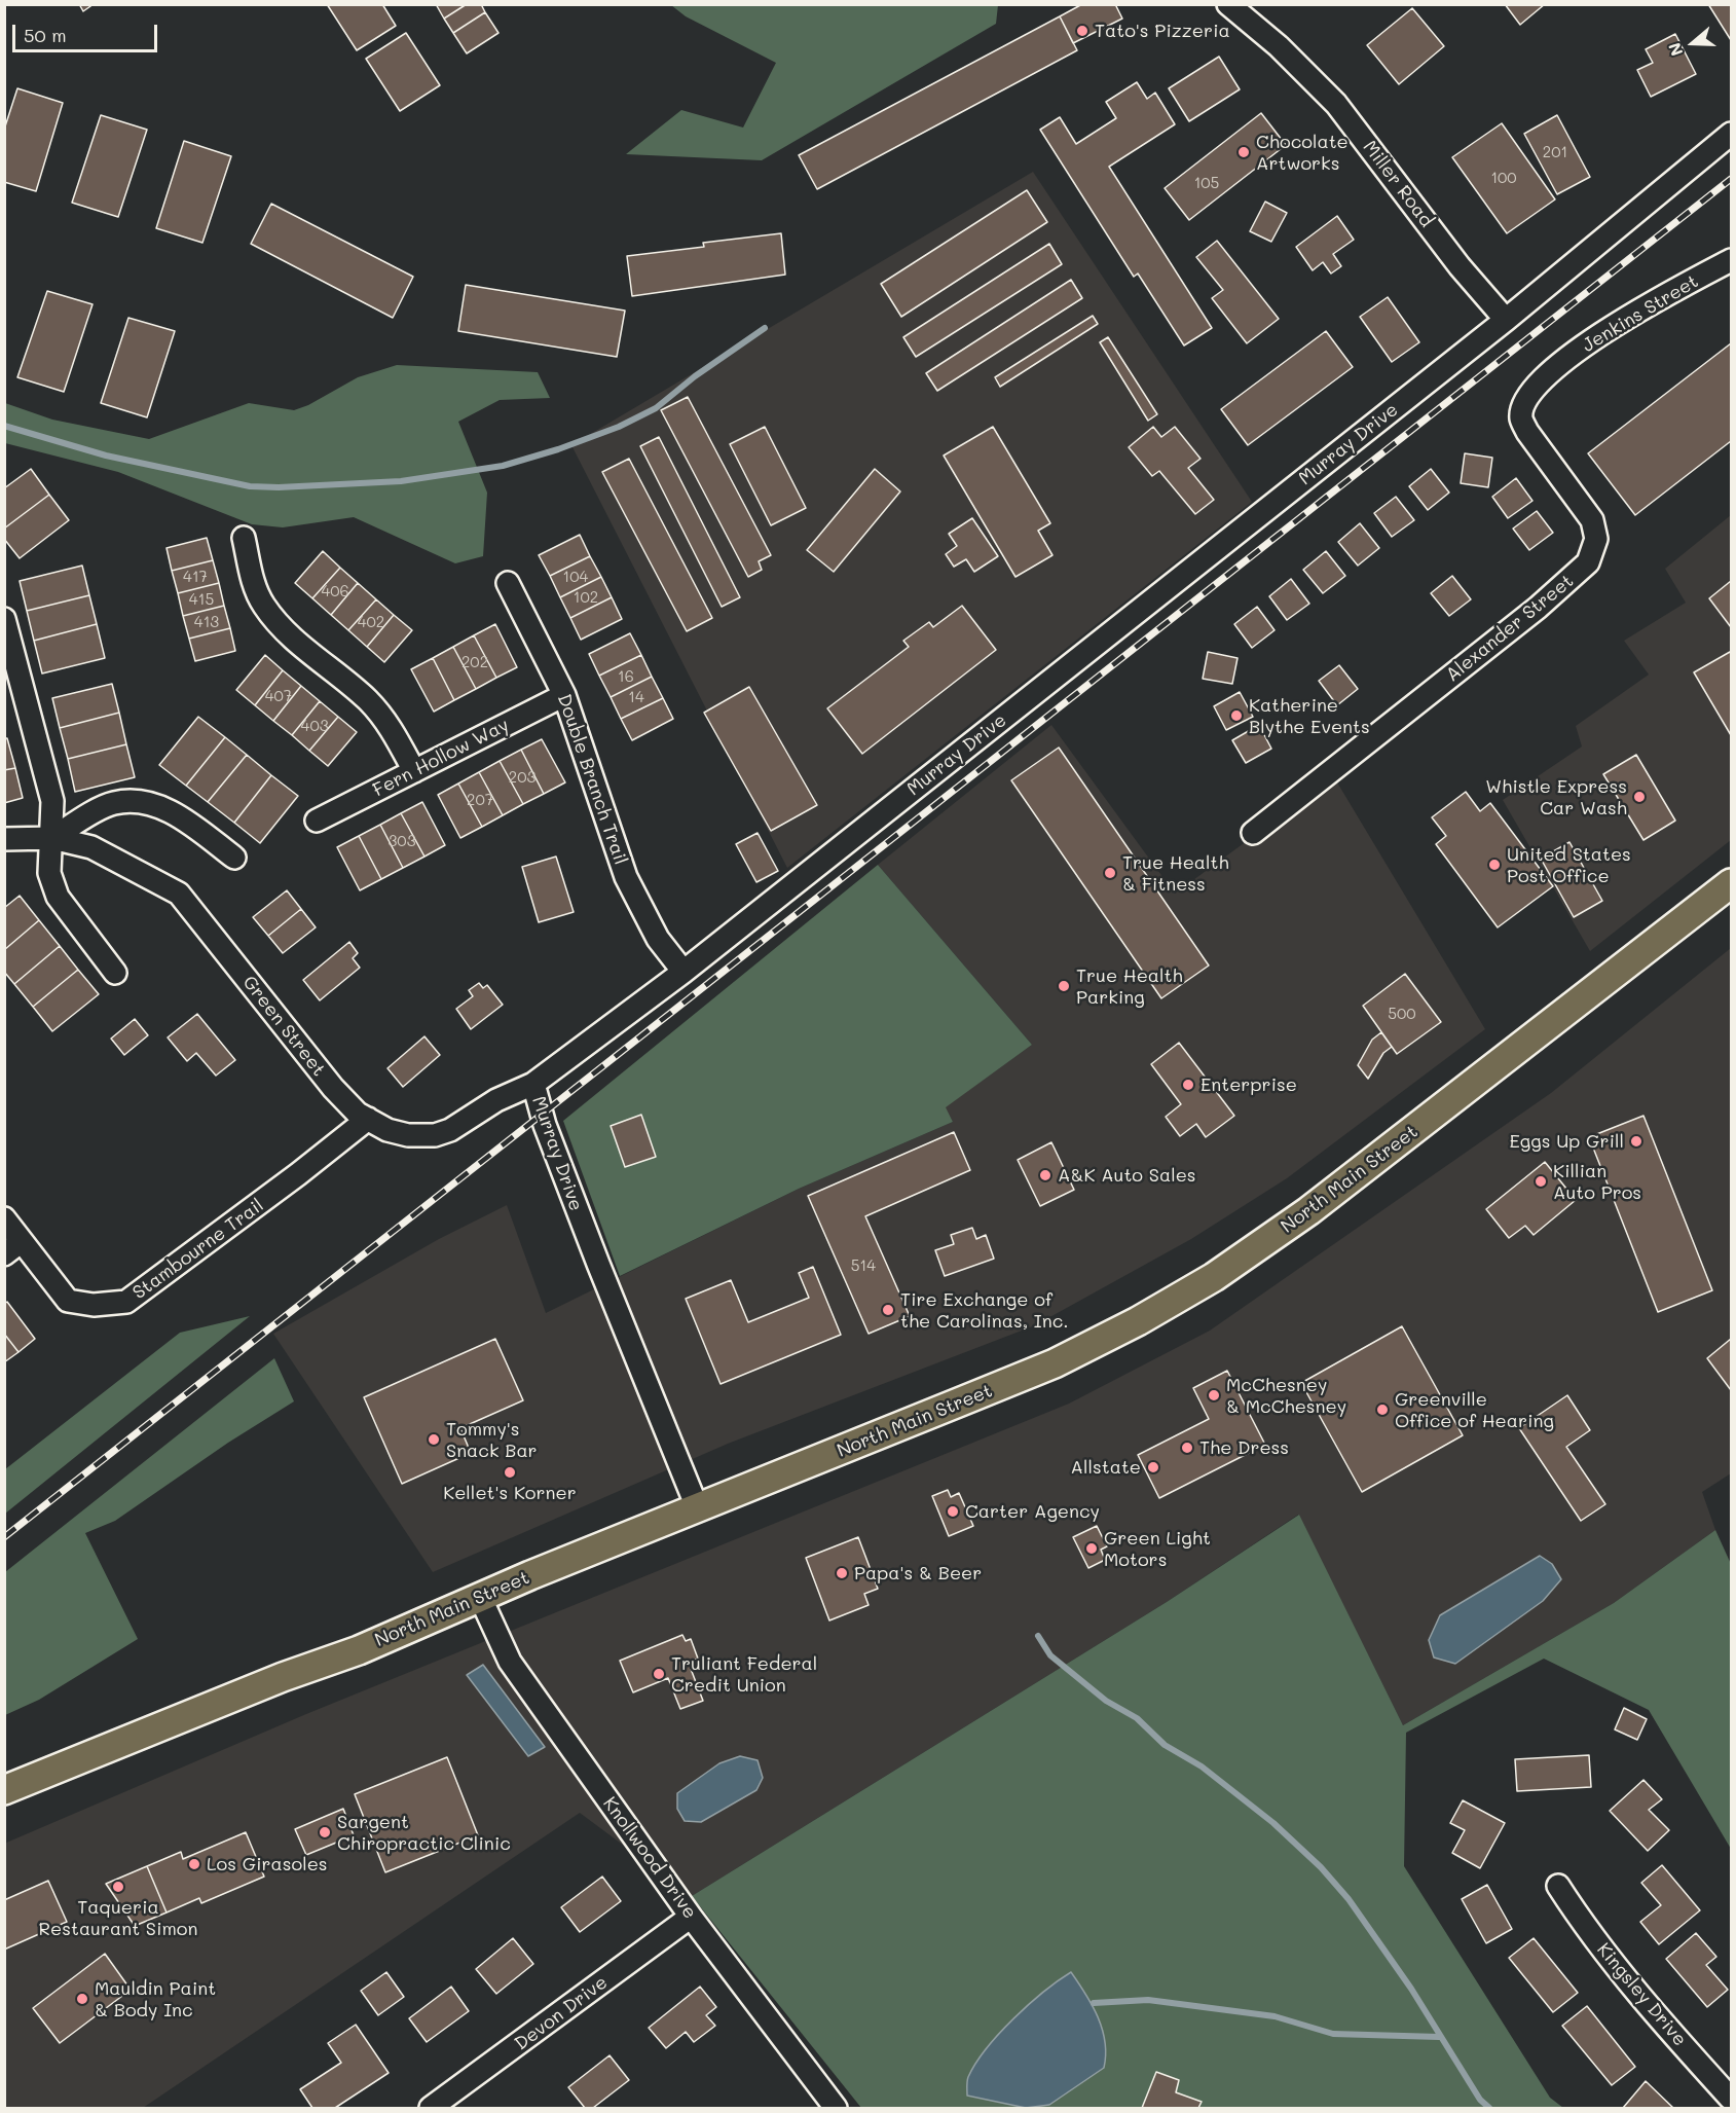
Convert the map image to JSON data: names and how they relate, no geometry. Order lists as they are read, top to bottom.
{
  "streets": {
    "main road": ["North Main Street"],
    "street": [
      "Miller Road",
      "Jenkins Street",
      "Murray Drive",
      "Alexander Street",
      "Fern Hollow Way",
      "Double Branch Trail",
      "Green Street",
      "Stambourne Trail",
      "Knollwood Drive",
      "Kingsley Drive",
      "Devon Drive"
    ]
  },
  "crossings": [
    ["Miller Road", "Murray Drive"],
    ["Jenkins Street", "Alexander Street"],
    ["Murray Drive", "Double Branch Trail"],
    ["Murray Drive", "Green Street"],
    ["Murray Drive", "North Main Street"],
    ["Fern Hollow Way", "Double Branch Trail"],
    ["Green Street", "Stambourne Trail"],
    ["North Main Street", "Knollwood Drive"],
    ["Knollwood Drive", "Devon Drive"]
  ],
  "places": [
    "Tato's Pizzeria",
    "Chocolate Artworks",
    "Katherine Blythe Events",
    "Whistle Express Car Wash",
    "United States Post Office",
    "True Health & Fitness",
    "True Health Parking",
    "Enterprise",
    "Eggs Up Grill",
    "A&K Auto Sales",
    "Killian Auto Pros",
    "Tire Exchange of the Carolinas, Inc.",
    "McChesney & McChesney",
    "Greenville Office of Hearing",
    "Tommy's Snack Bar",
    "The Dress",
    "Allstate",
    "Kellet's Korner",
    "Carter Agency",
    "Green Light Motors",
    "Papa's & Beer",
    "Truliant Federal Credit Union",
    "Sargent Chiropractic Clinic",
    "Los Girasoles",
    "Taqueria Restaurant Simon",
    "Mauldin Paint & Body Inc"
  ],
  "house_numbers": [
    "201",
    "100",
    "105",
    "417",
    "104",
    "406",
    "102",
    "415",
    "413",
    "402",
    "202",
    "16",
    "407",
    "14",
    "403",
    "203",
    "207",
    "303",
    "500",
    "514"
  ],
  "scale_bar": "50 m",
  "north": "left"
}
